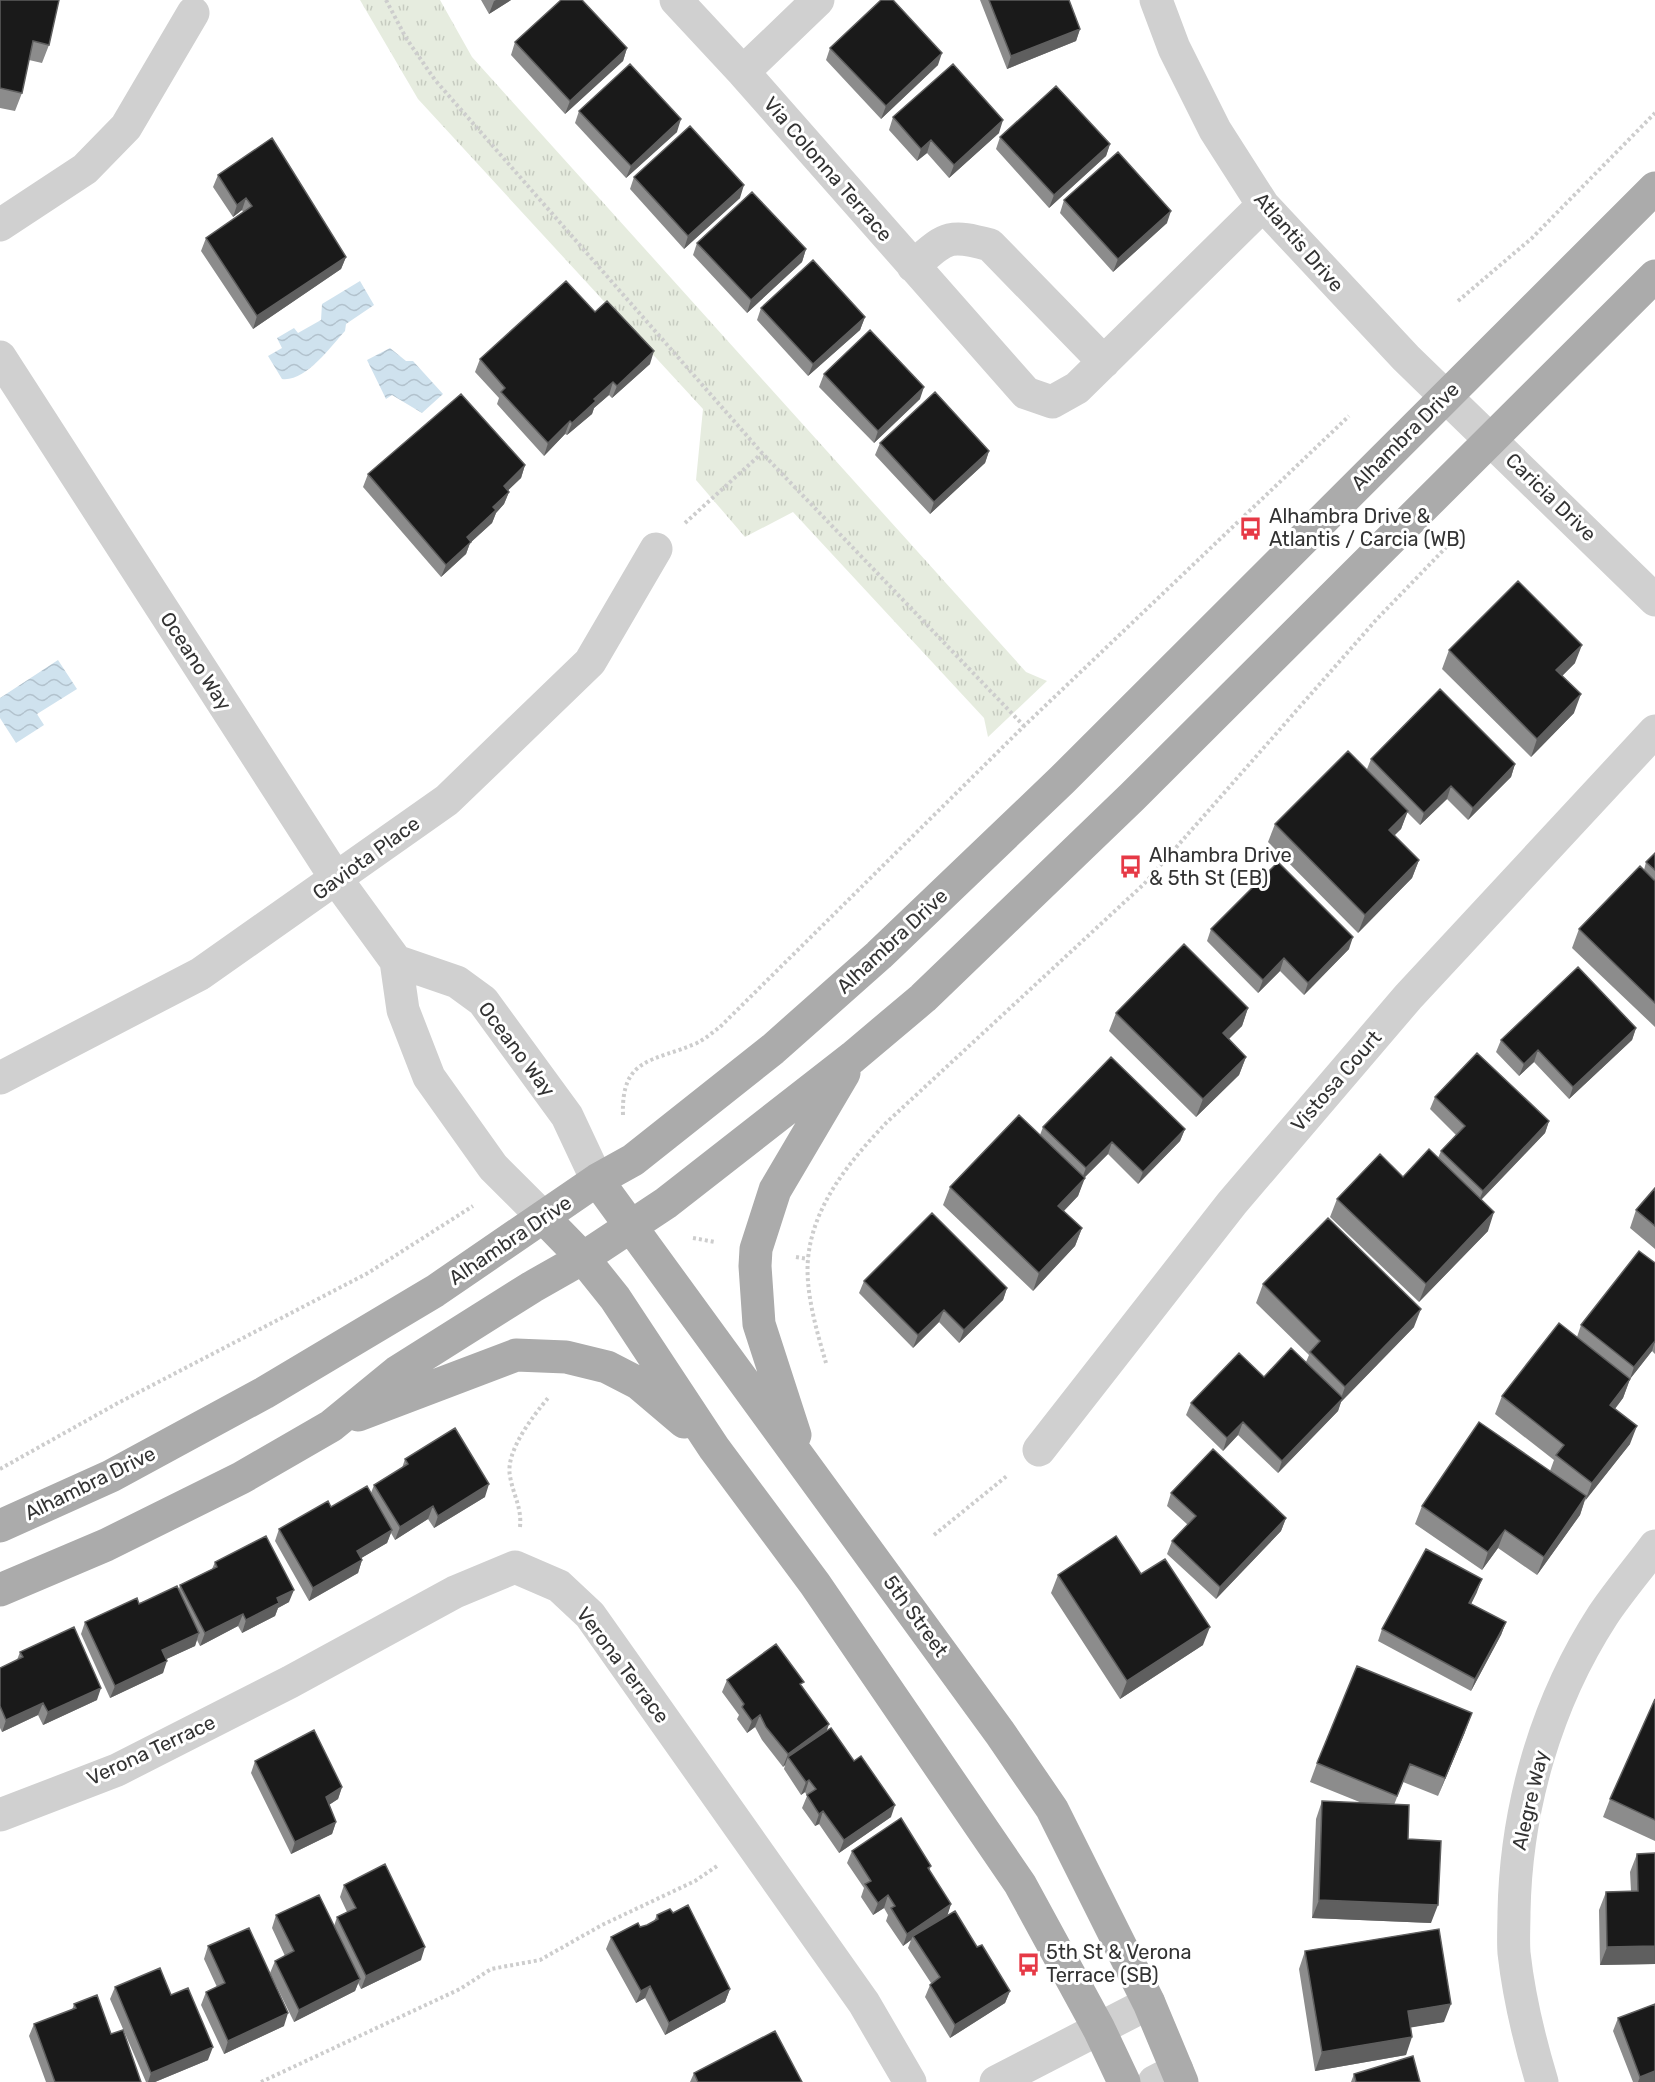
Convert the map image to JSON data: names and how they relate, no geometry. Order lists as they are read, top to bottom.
{
  "streets": {
    "main road": ["Alhambra Drive", "5th Street"],
    "street": [
      "Via Colonna Terrace",
      "Atlantis Drive",
      "Caricia Drive",
      "Oceano Way",
      "Gaviota Place",
      "Vistosa Court",
      "Verona Terrace",
      "Alegre Way"
    ]
  },
  "crossings": [
    ["Via Colonna Terrace", "Atlantis Drive"],
    ["Atlantis Drive", "Alhambra Drive"],
    ["Atlantis Drive", "Caricia Drive"],
    ["Alhambra Drive", "Caricia Drive"],
    ["Alhambra Drive", "Oceano Way"],
    ["Alhambra Drive", "5th Street"],
    ["Oceano Way", "Gaviota Place"],
    ["Oceano Way", "5th Street"]
  ],
  "places": {
    "bus stop": ["Alhambra Drive & Atlantis / Carcia (WB)", "Alhambra Drive & 5th St (EB)", "5th St & Verona Terrace (SB)"]
  }
}
